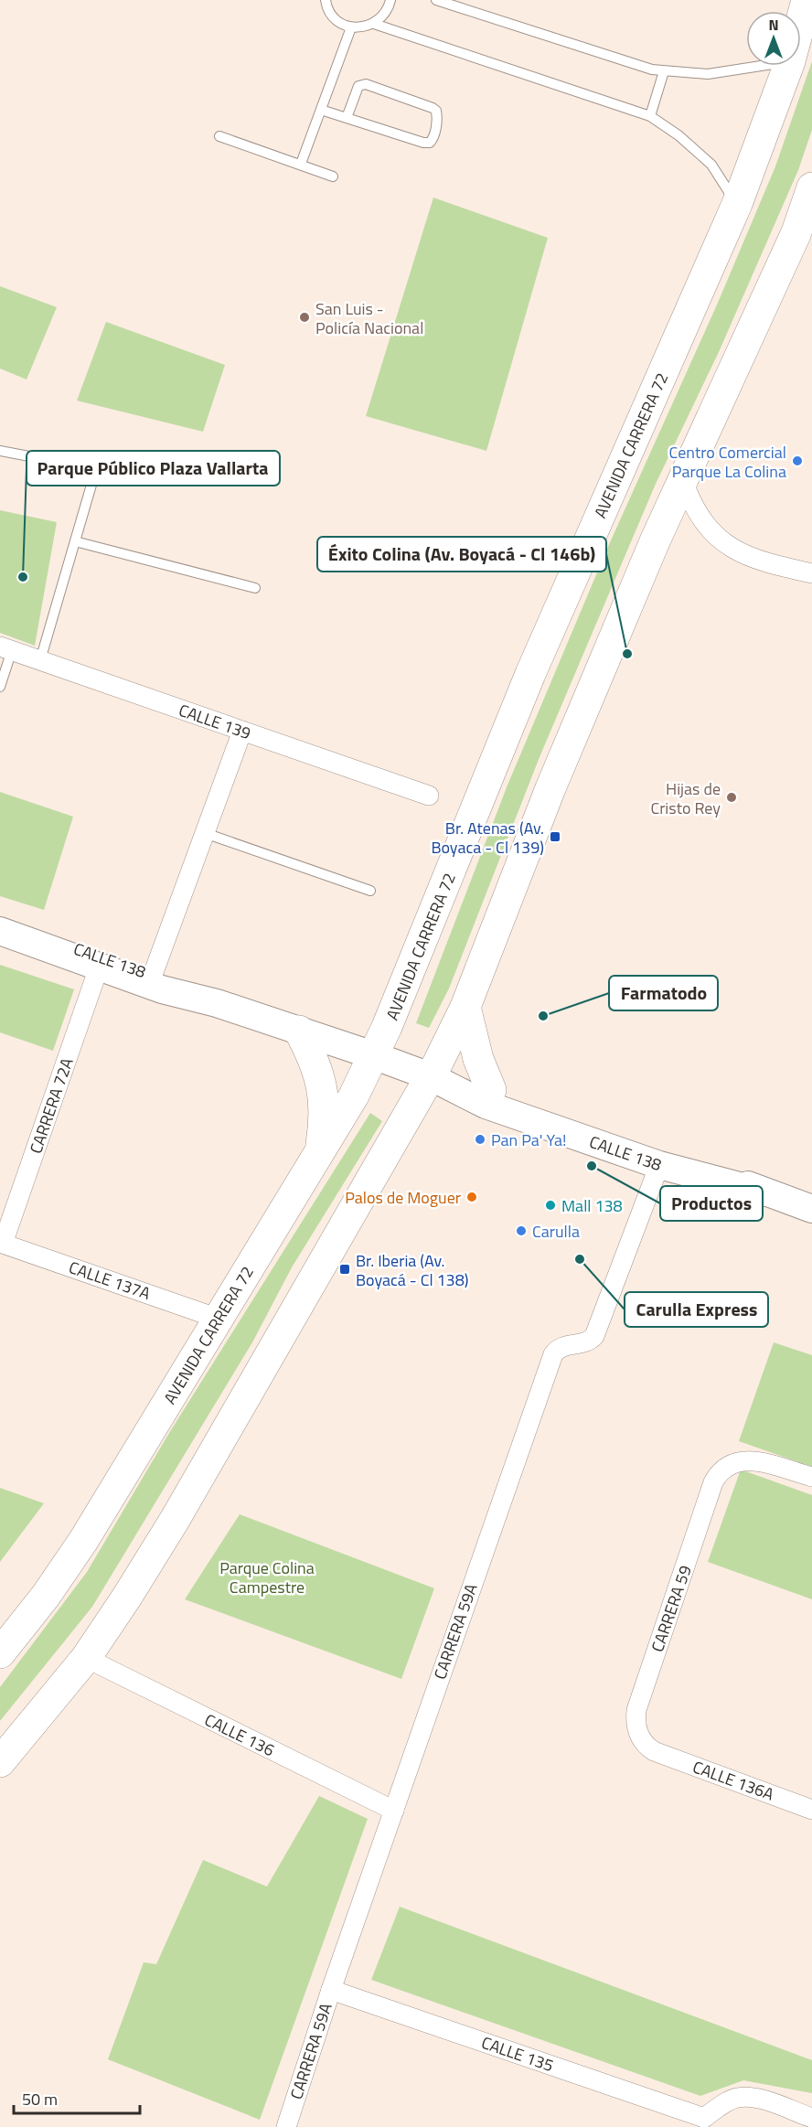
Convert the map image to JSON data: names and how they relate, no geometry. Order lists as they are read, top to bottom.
{
  "streets": {
    "highway": ["AVENIDA CARRERA 72"],
    "main road": ["CALLE 138"],
    "street": [
      "CALLE 139",
      "CARRERA 72A",
      "CALLE 137A",
      "CARRERA 59",
      "CARRERA 59A",
      "CALLE 136",
      "CALLE 136A",
      "CALLE 135"
    ]
  },
  "crossings": [
    ["AVENIDA CARRERA 72", "CALLE 138"],
    ["AVENIDA CARRERA 72", "CALLE 137A"],
    ["CALLE 138", "CARRERA 72A"],
    ["CALLE 138", "CARRERA 59A"],
    ["CARRERA 72A", "CALLE 137A"],
    ["CARRERA 59", "CALLE 136A"],
    ["CARRERA 59A", "CALLE 136"],
    ["CARRERA 59A", "CALLE 135"]
  ],
  "parks": ["Parque Colina Campestre"],
  "places": {
    "other": [
      "San Luis - Policía Nacional",
      "Centro Comercial Parque La Colina",
      "Parque Público Plaza Vallarta",
      "Éxito Colina (Av. Boyacá - Cl 146b)",
      "Hijas de Cristo Rey",
      "Farmatodo",
      "Pan Pa' Ya!",
      "Productos",
      "Palos de Moguer",
      "Mall 138",
      "Carulla",
      "Carulla Express"
    ],
    "transit": ["Br. Atenas (Av. Boyaca - Cl 139)", "Br. Iberia (Av. Boyacá - Cl 138)"]
  },
  "scale_bar": "50 m",
  "north": "top"
}
